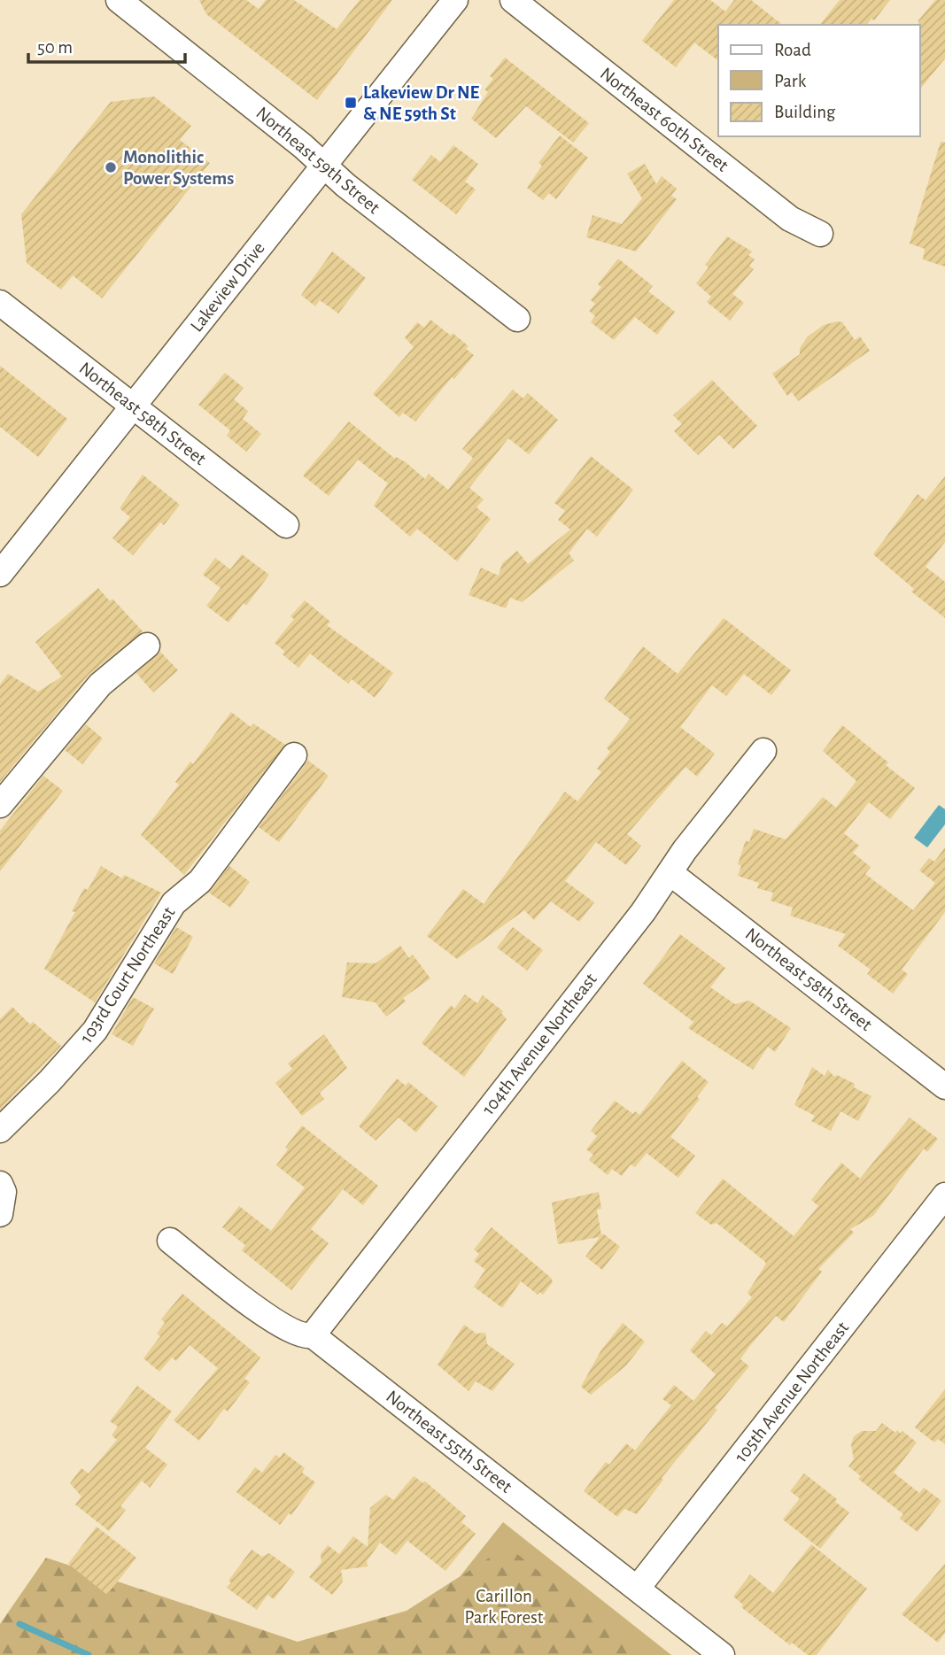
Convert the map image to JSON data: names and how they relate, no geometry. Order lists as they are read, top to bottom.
{
  "streets": {
    "street": [
      "Northeast 60th Street",
      "Northeast 59th Street",
      "Lakeview Drive",
      "Northeast 58th Street",
      "103rd Court Northeast",
      "104th Avenue Northeast",
      "105th Avenue Northeast",
      "Northeast 55th Street"
    ]
  },
  "crossings": [
    ["Northeast 59th Street", "Lakeview Drive"],
    ["Lakeview Drive", "Northeast 58th Street"],
    ["Northeast 58th Street", "104th Avenue Northeast"],
    ["104th Avenue Northeast", "Northeast 55th Street"],
    ["105th Avenue Northeast", "Northeast 55th Street"]
  ],
  "parks": ["Carillon Park Forest"],
  "places": {
    "transit": ["Lakeview Dr NE & NE 59th St"],
    "other": ["Monolithic Power Systems"]
  },
  "legend": ["Road", "Park", "Building"],
  "scale_bar": "50 m"
}
